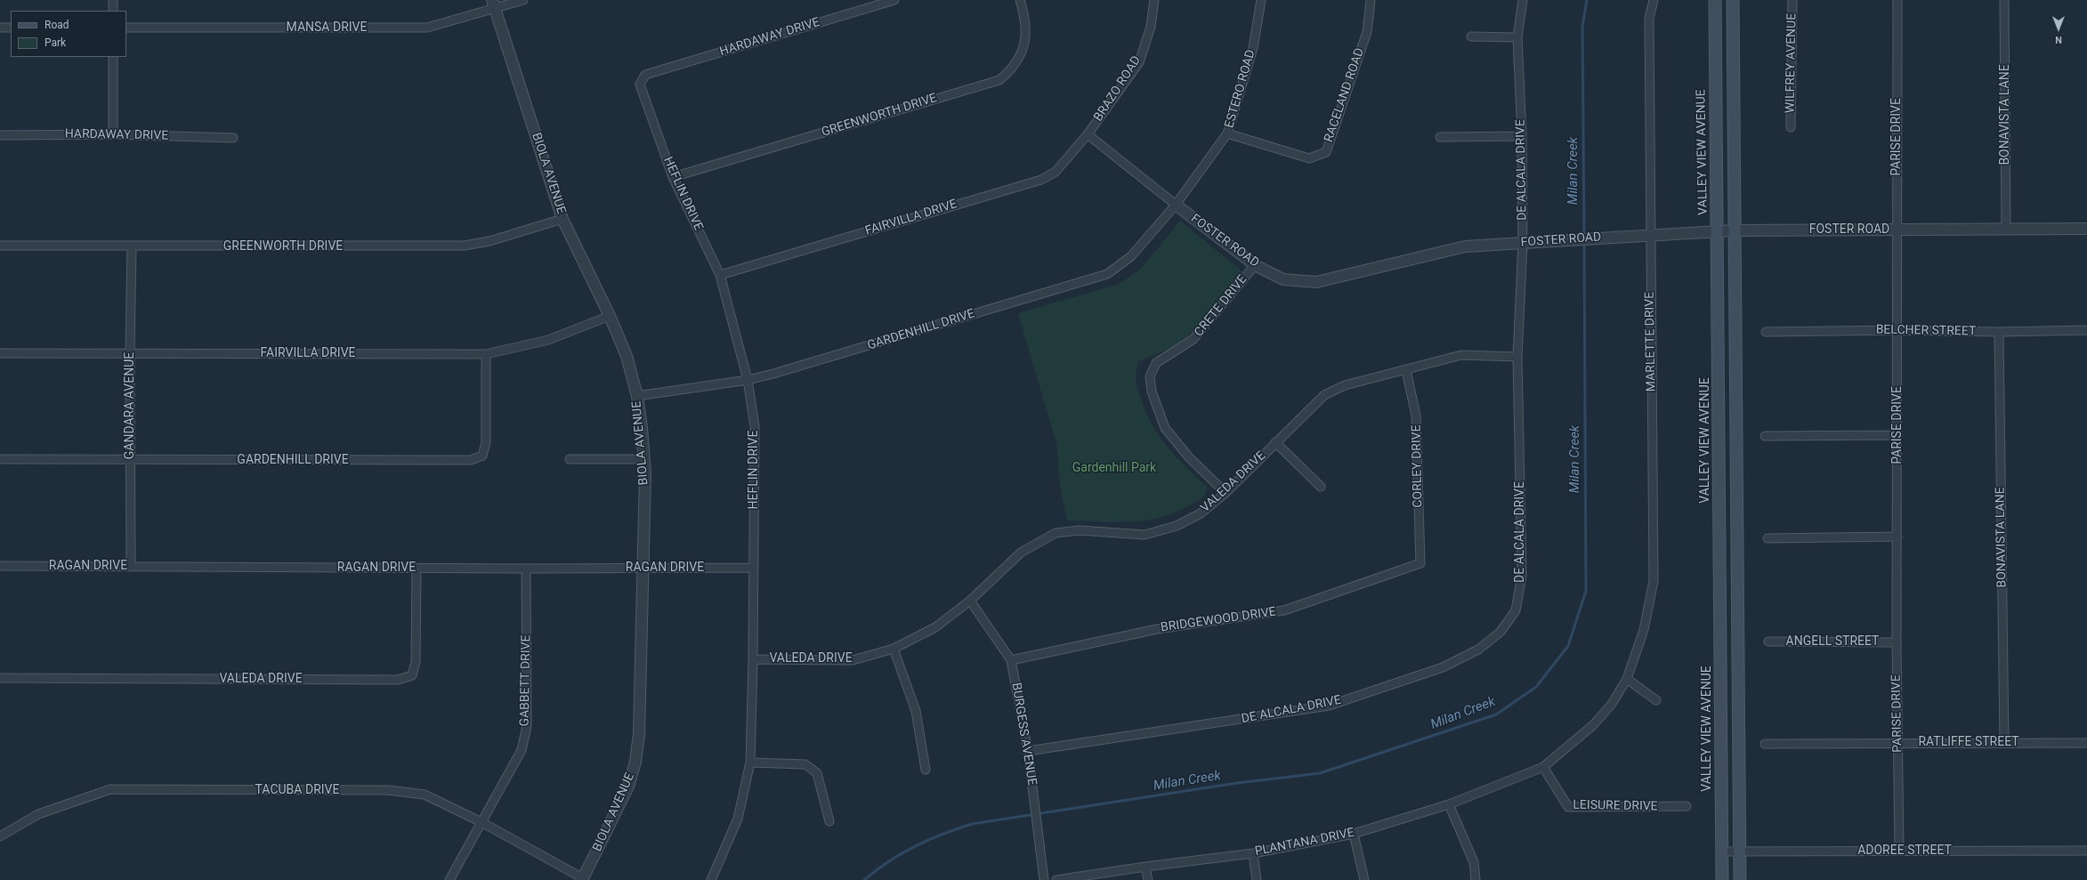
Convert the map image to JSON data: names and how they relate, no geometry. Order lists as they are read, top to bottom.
{
  "streets": {
    "main road": ["VALLEY VIEW AVENUE"],
    "street": [
      "MANSA DRIVE",
      "HARDAWAY DRIVE",
      "WILFREY AVENUE",
      "BRAZO ROAD",
      "ESTERO ROAD",
      "RACELAND ROAD",
      "BONAVISTA LANE",
      "GREENWORTH DRIVE",
      "PARISE DRIVE",
      "DE ALCALA DRIVE",
      "BIOLA AVENUE",
      "HEFLIN DRIVE",
      "FAIRVILLA DRIVE",
      "FOSTER ROAD",
      "CRETE DRIVE",
      "GARDENHILL DRIVE",
      "BELCHER STREET",
      "MARLETTE DRIVE",
      "GANDARA AVENUE",
      "CORLEY DRIVE",
      "VALEDA DRIVE",
      "RAGAN DRIVE",
      "BRIDGEWOOD DRIVE",
      "ANGELL STREET",
      "GABBETT DRIVE",
      "BURGESS AVENUE",
      "RATLIFFE STREET",
      "TACUBA DRIVE",
      "LEISURE DRIVE",
      "PLANTANA DRIVE",
      "ADOREE STREET"
    ]
  },
  "crossings": [
    ["MANSA DRIVE", "BIOLA AVENUE"],
    ["HARDAWAY DRIVE", "HEFLIN DRIVE"],
    ["BRAZO ROAD", "FAIRVILLA DRIVE"],
    ["BRAZO ROAD", "FOSTER ROAD"],
    ["ESTERO ROAD", "RACELAND ROAD"],
    ["ESTERO ROAD", "FOSTER ROAD"],
    ["ESTERO ROAD", "GARDENHILL DRIVE"],
    ["BONAVISTA LANE", "FOSTER ROAD"],
    ["BONAVISTA LANE", "BELCHER STREET"],
    ["BONAVISTA LANE", "RATLIFFE STREET"],
    ["GREENWORTH DRIVE", "BIOLA AVENUE"],
    ["GREENWORTH DRIVE", "HEFLIN DRIVE"],
    ["GREENWORTH DRIVE", "GANDARA AVENUE"],
    ["PARISE DRIVE", "FOSTER ROAD"],
    ["PARISE DRIVE", "BELCHER STREET"],
    ["PARISE DRIVE", "ANGELL STREET"],
    ["PARISE DRIVE", "RATLIFFE STREET"],
    ["PARISE DRIVE", "ADOREE STREET"],
    ["VALLEY VIEW AVENUE", "FOSTER ROAD"],
    ["VALLEY VIEW AVENUE", "ADOREE STREET"],
    ["DE ALCALA DRIVE", "FOSTER ROAD"],
    ["DE ALCALA DRIVE", "VALEDA DRIVE"],
    ["DE ALCALA DRIVE", "BURGESS AVENUE"],
    ["BIOLA AVENUE", "FAIRVILLA DRIVE"],
    ["BIOLA AVENUE", "GARDENHILL DRIVE"],
    ["BIOLA AVENUE", "RAGAN DRIVE"],
    ["BIOLA AVENUE", "TACUBA DRIVE"],
    ["HEFLIN DRIVE", "FAIRVILLA DRIVE"],
    ["HEFLIN DRIVE", "GARDENHILL DRIVE"],
    ["HEFLIN DRIVE", "VALEDA DRIVE"],
    ["HEFLIN DRIVE", "RAGAN DRIVE"],
    ["FAIRVILLA DRIVE", "FOSTER ROAD"],
    ["FAIRVILLA DRIVE", "GARDENHILL DRIVE"],
    ["FAIRVILLA DRIVE", "GANDARA AVENUE"],
    ["FOSTER ROAD", "CRETE DRIVE"],
    ["FOSTER ROAD", "GARDENHILL DRIVE"],
    ["FOSTER ROAD", "MARLETTE DRIVE"],
    ["CRETE DRIVE", "VALEDA DRIVE"],
    ["GARDENHILL DRIVE", "GANDARA AVENUE"],
    ["MARLETTE DRIVE", "LEISURE DRIVE"],
    ["MARLETTE DRIVE", "PLANTANA DRIVE"],
    ["GANDARA AVENUE", "RAGAN DRIVE"],
    ["CORLEY DRIVE", "VALEDA DRIVE"],
    ["CORLEY DRIVE", "BRIDGEWOOD DRIVE"],
    ["VALEDA DRIVE", "RAGAN DRIVE"],
    ["VALEDA DRIVE", "BURGESS AVENUE"],
    ["RAGAN DRIVE", "GABBETT DRIVE"],
    ["BRIDGEWOOD DRIVE", "BURGESS AVENUE"],
    ["GABBETT DRIVE", "TACUBA DRIVE"],
    ["LEISURE DRIVE", "PLANTANA DRIVE"]
  ],
  "water": ["Milan Creek"],
  "parks": ["Gardenhill Park"],
  "legend": ["Road", "Park"],
  "north": "bottom"
}
